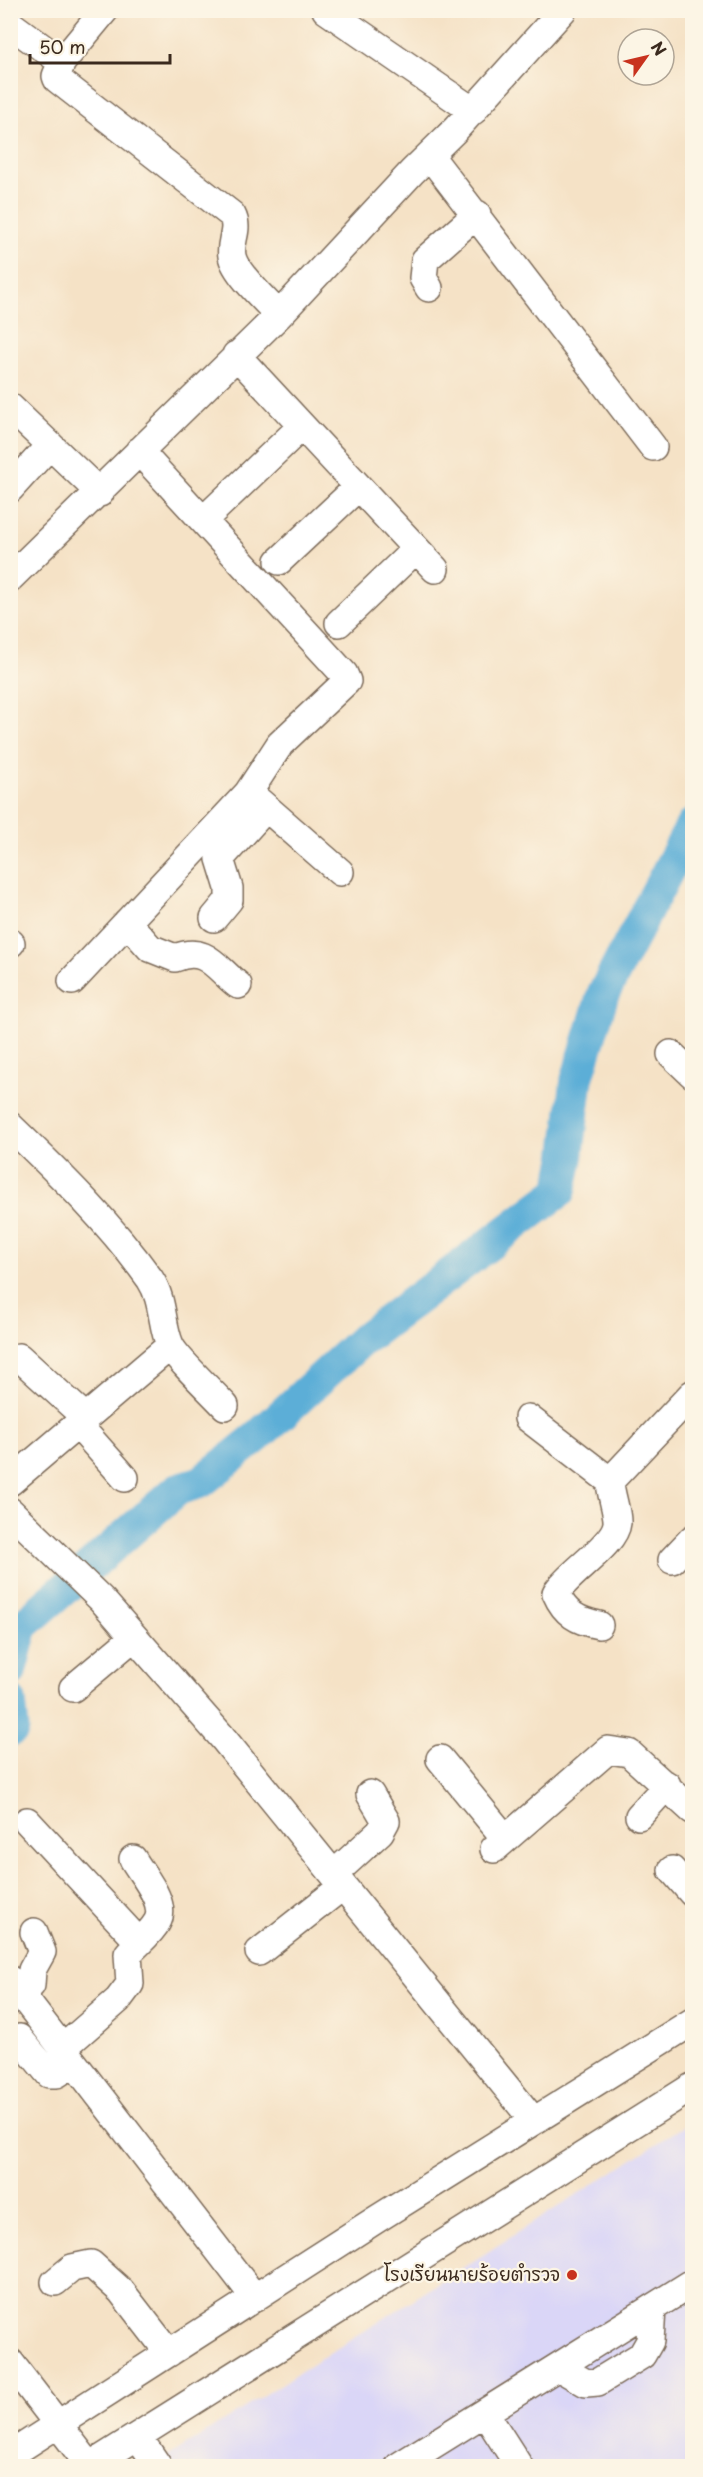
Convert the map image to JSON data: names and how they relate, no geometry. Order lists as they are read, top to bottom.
{
  "places": ["โรงเรียนนายร้อยตำรวจ"],
  "scale_bar": "50 m",
  "north": "top right"
}
